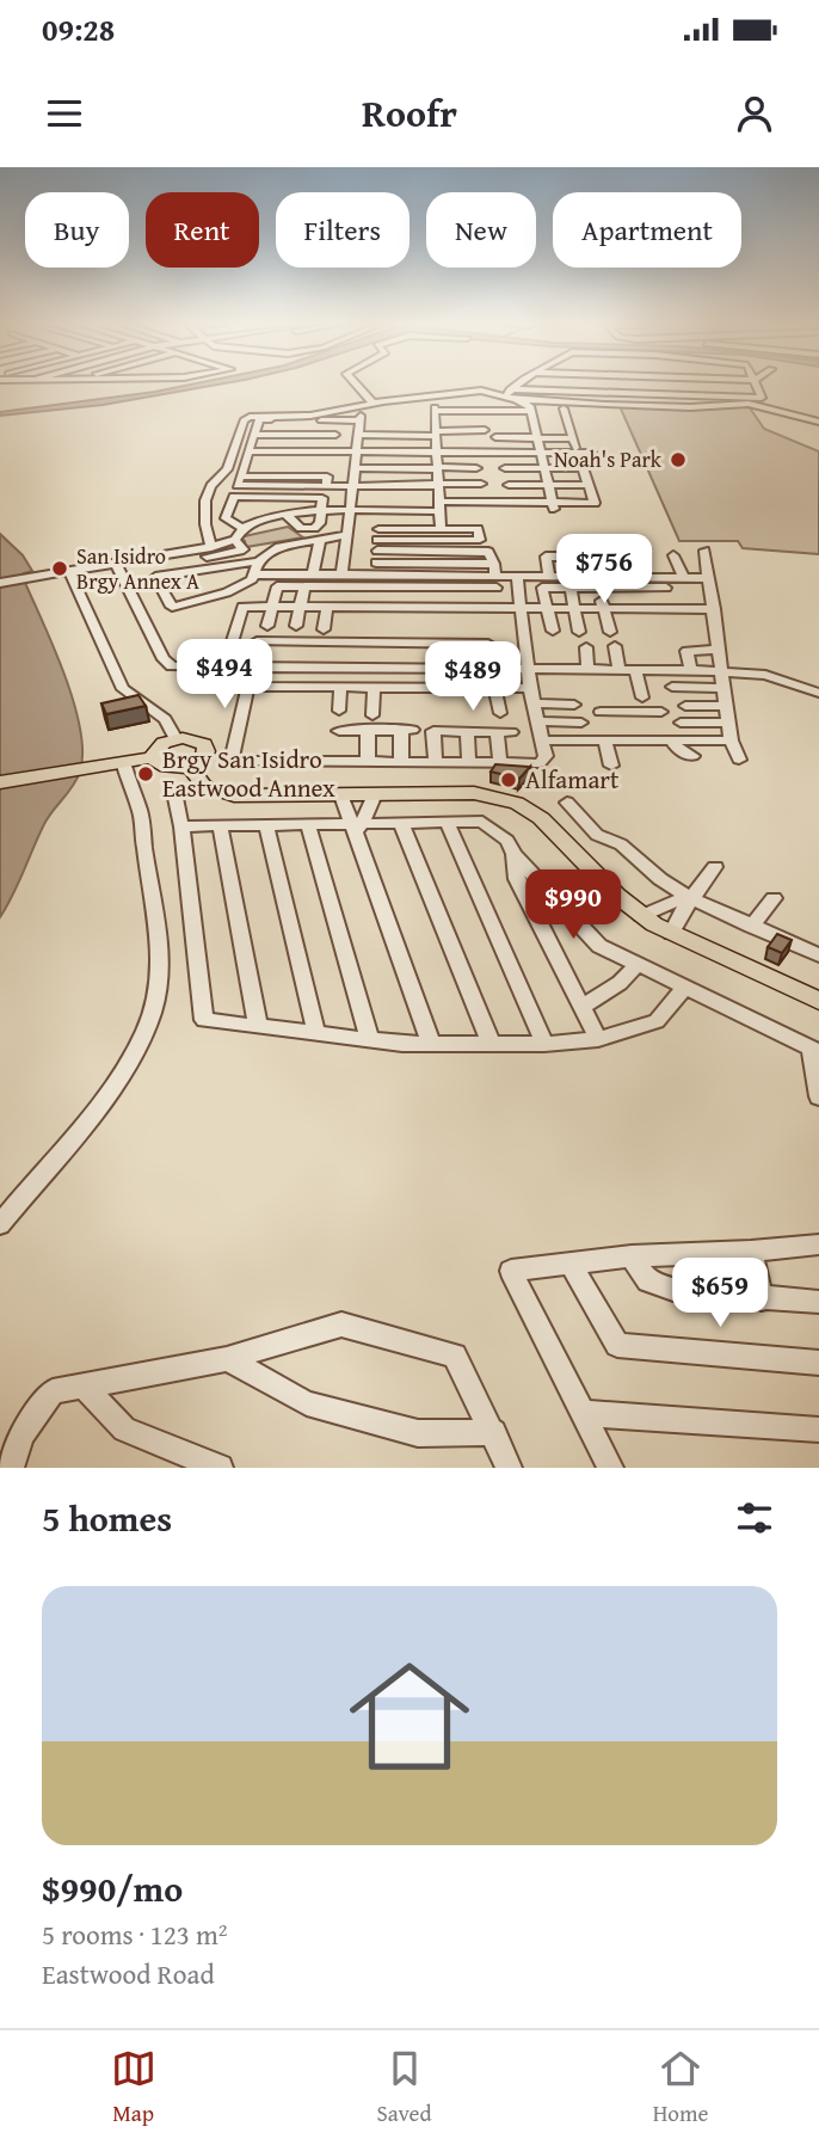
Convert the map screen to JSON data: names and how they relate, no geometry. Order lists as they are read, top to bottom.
{
  "places": [
    "Noah's Park",
    "San Isidro Brgy Annex A",
    "Brgy San Isidro Eastwood Annex",
    "Alfamart"
  ],
  "page": {
    "status": "09:28",
    "header": "Roofr",
    "chip": [
      "Buy",
      "Rent",
      "Filters",
      "New",
      "Apartment"
    ],
    "price": [
      "$756",
      "$494",
      "$489",
      "$990",
      "$659"
    ],
    "heading": "5 homes",
    "list": [
      {
        "name": "$990/mo",
        "note": "5 rooms · 123 m² · Eastwood Road"
      }
    ],
    "tabs": ["Map", "Saved", "Home"]
  }
}
